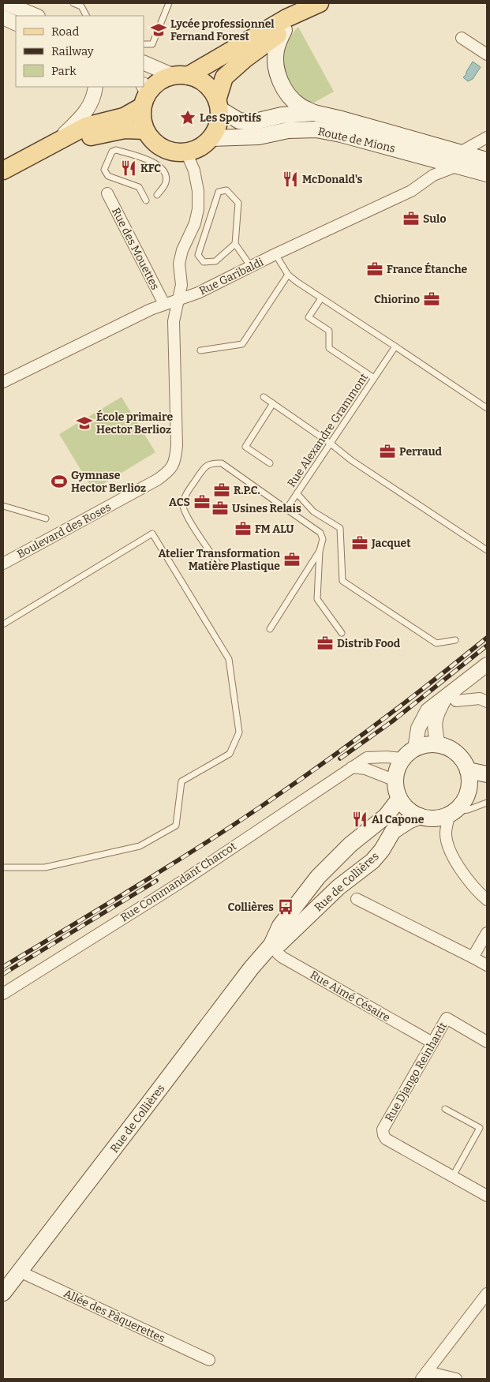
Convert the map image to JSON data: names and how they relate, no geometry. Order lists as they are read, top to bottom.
{
  "streets": {
    "main road": ["Route de Mions", "Rue de Collières"],
    "street": [
      "Rue des Mouettes",
      "Rue Garibaldi",
      "Boulevard des Roses",
      "Rue Commandant Charcot",
      "Rue Aimé Césaire",
      "Rue Django Reinhardt",
      "Allée des Pâquerettes"
    ],
    "lane": ["Rue Alexandre Grammont"]
  },
  "crossings": [
    ["Route de Mions", "Rue Garibaldi"],
    ["Route de Mions", "Boulevard des Roses"],
    ["Rue des Mouettes", "Rue Garibaldi"],
    ["Rue Garibaldi", "Boulevard des Roses"],
    ["Rue Commandant Charcot", "Rue de Collières"],
    ["Rue de Collières", "Rue Aimé Césaire"],
    ["Rue de Collières", "Allée des Pâquerettes"],
    ["Rue Aimé Césaire", "Rue Django Reinhardt"]
  ],
  "places": {
    "school or university": ["Lycée professionnel Fernand Forest", "École primaire Hector Berlioz"],
    "place": ["Les Sportifs"],
    "restaurant": ["KFC", "McDonald's", "Al Capone"],
    "office": [
      "Sulo",
      "France Étanche",
      "Chiorino",
      "Perraud",
      "R.P.C.",
      "ACS",
      "Usines Relais",
      "FM ALU",
      "Jacquet",
      "Atelier Transformation Matière Plastique",
      "Distrib Food"
    ],
    "sports": ["Gymnase Hector Berlioz"],
    "bus stop": ["Collières"]
  },
  "legend": ["Road", "Railway", "Park"]
}
